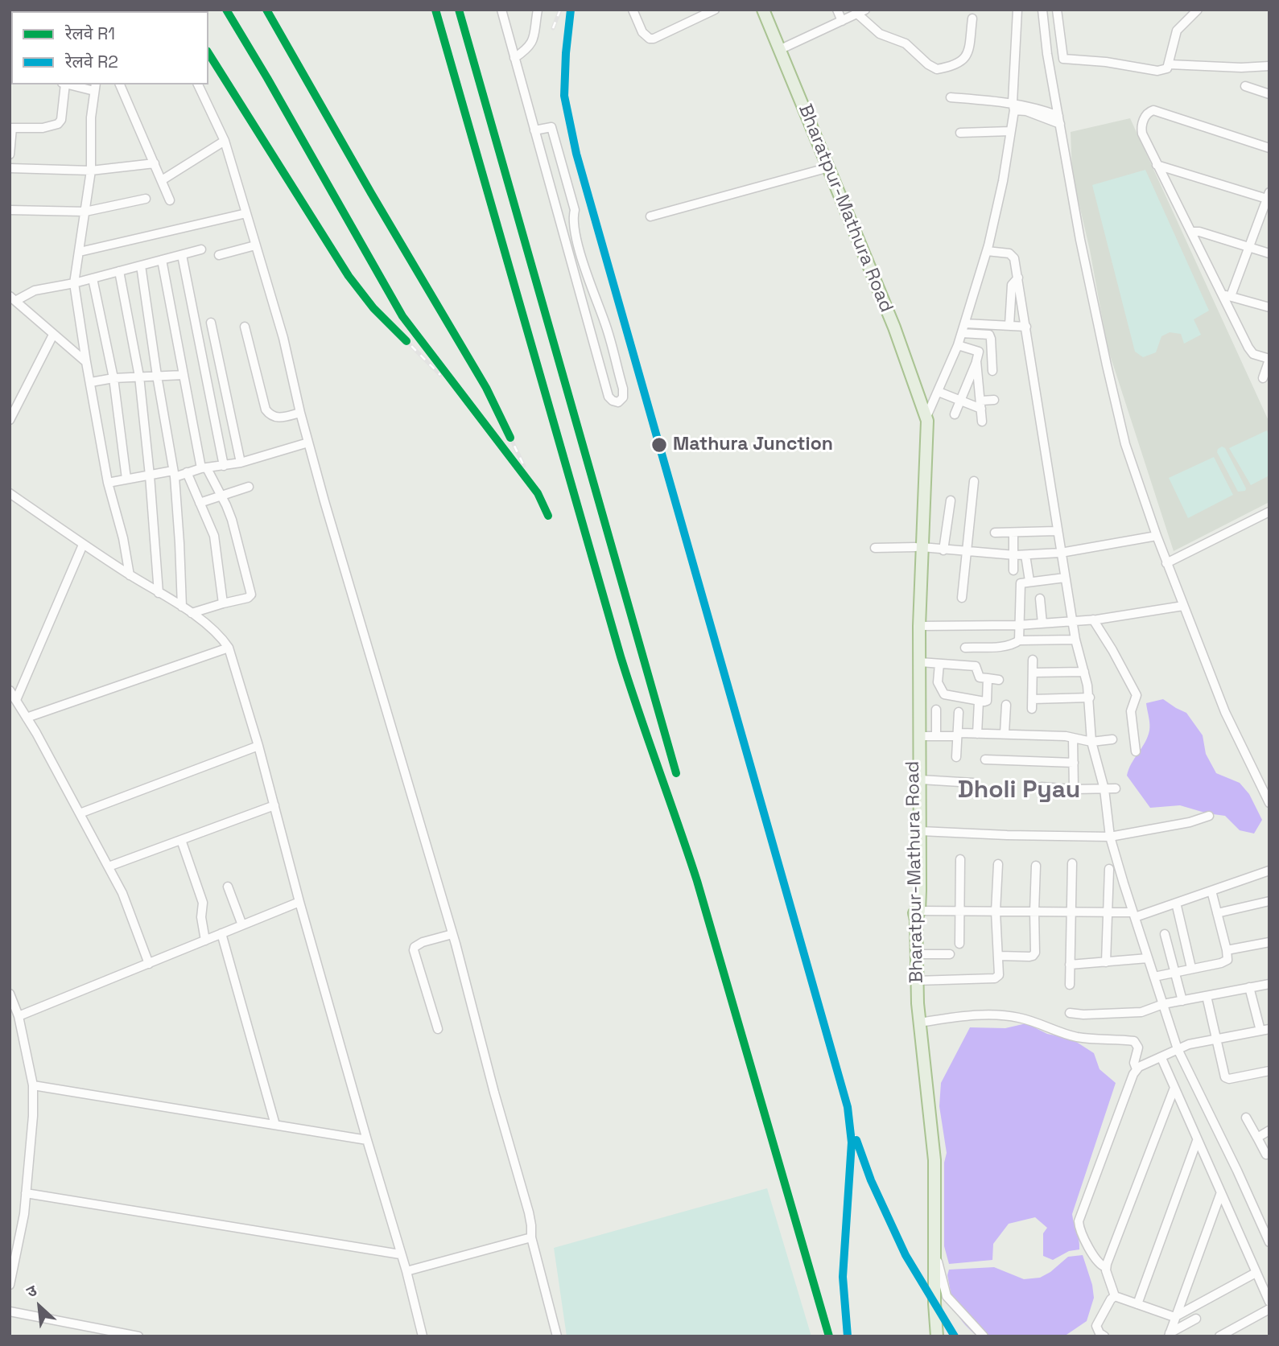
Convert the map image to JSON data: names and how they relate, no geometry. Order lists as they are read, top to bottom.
{
  "streets": {
    "highway": ["Bharatpur-Mathura Road"]
  },
  "districts": ["Dholi Pyau"],
  "places": ["Mathura Junction"],
  "lines": ["rail line R1", "rail line R2"],
  "legend": ["रेलवे R1", "रेलवे R2"],
  "north": "top left"
}
